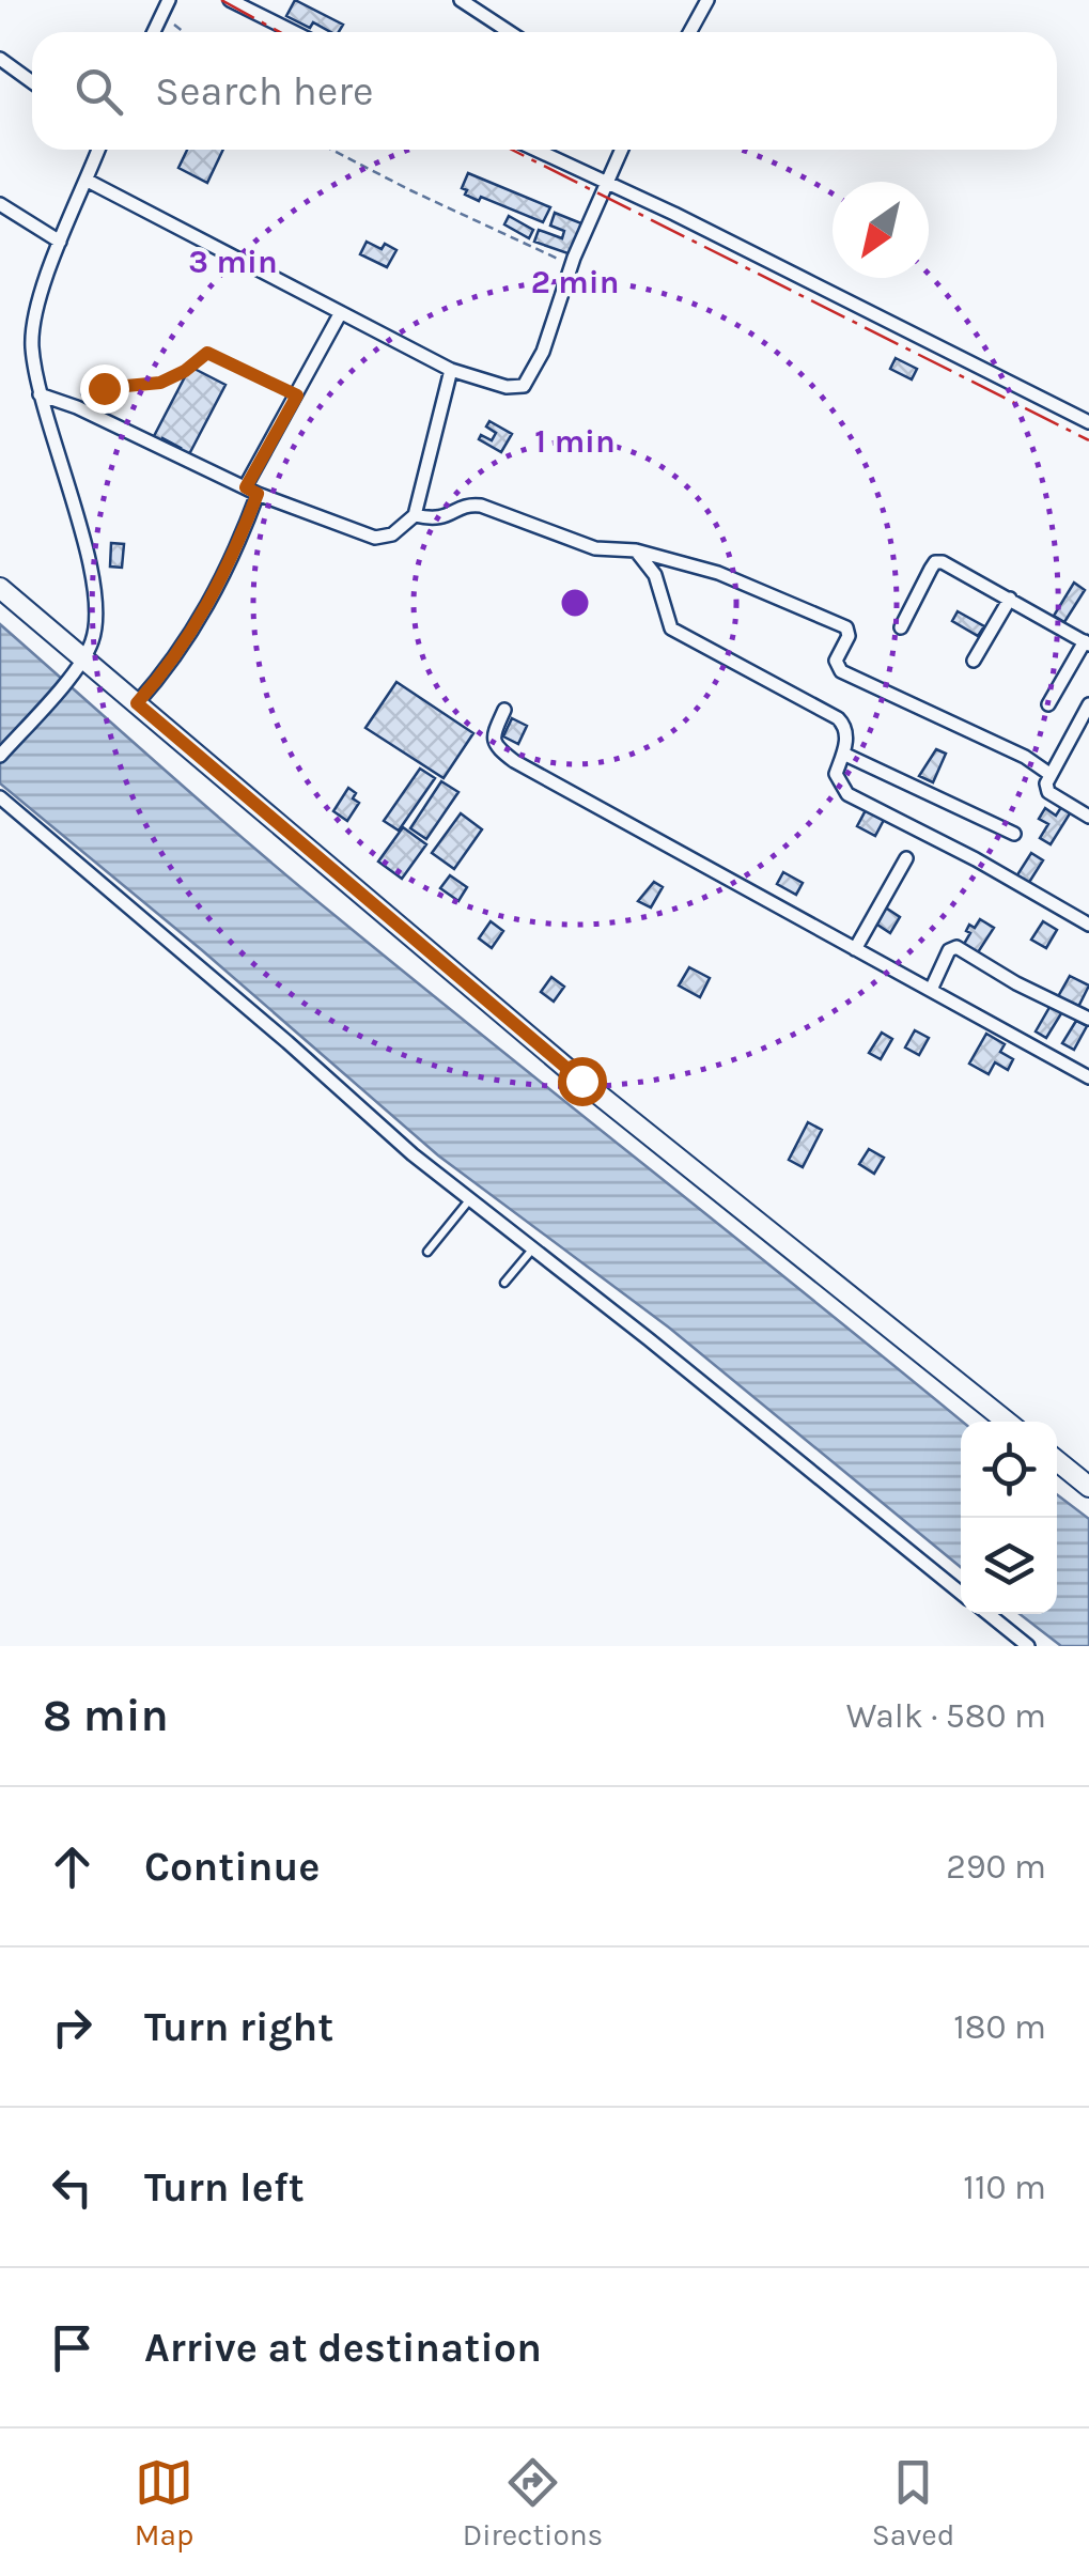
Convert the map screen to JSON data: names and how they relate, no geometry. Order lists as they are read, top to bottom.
{
  "north": "bottom left",
  "page": {
    "search": "Search here",
    "heading": ["8 min", "Walk · 580 m"],
    "list": [
      ["Continue", "290 m"],
      ["Turn right", "180 m"],
      ["Turn left", "110 m"],
      "Arrive at destination"
    ],
    "nav": ["Map", "Directions", "Saved"]
  },
  "rings": ["3 min", "2 min", "1 min"]
}
